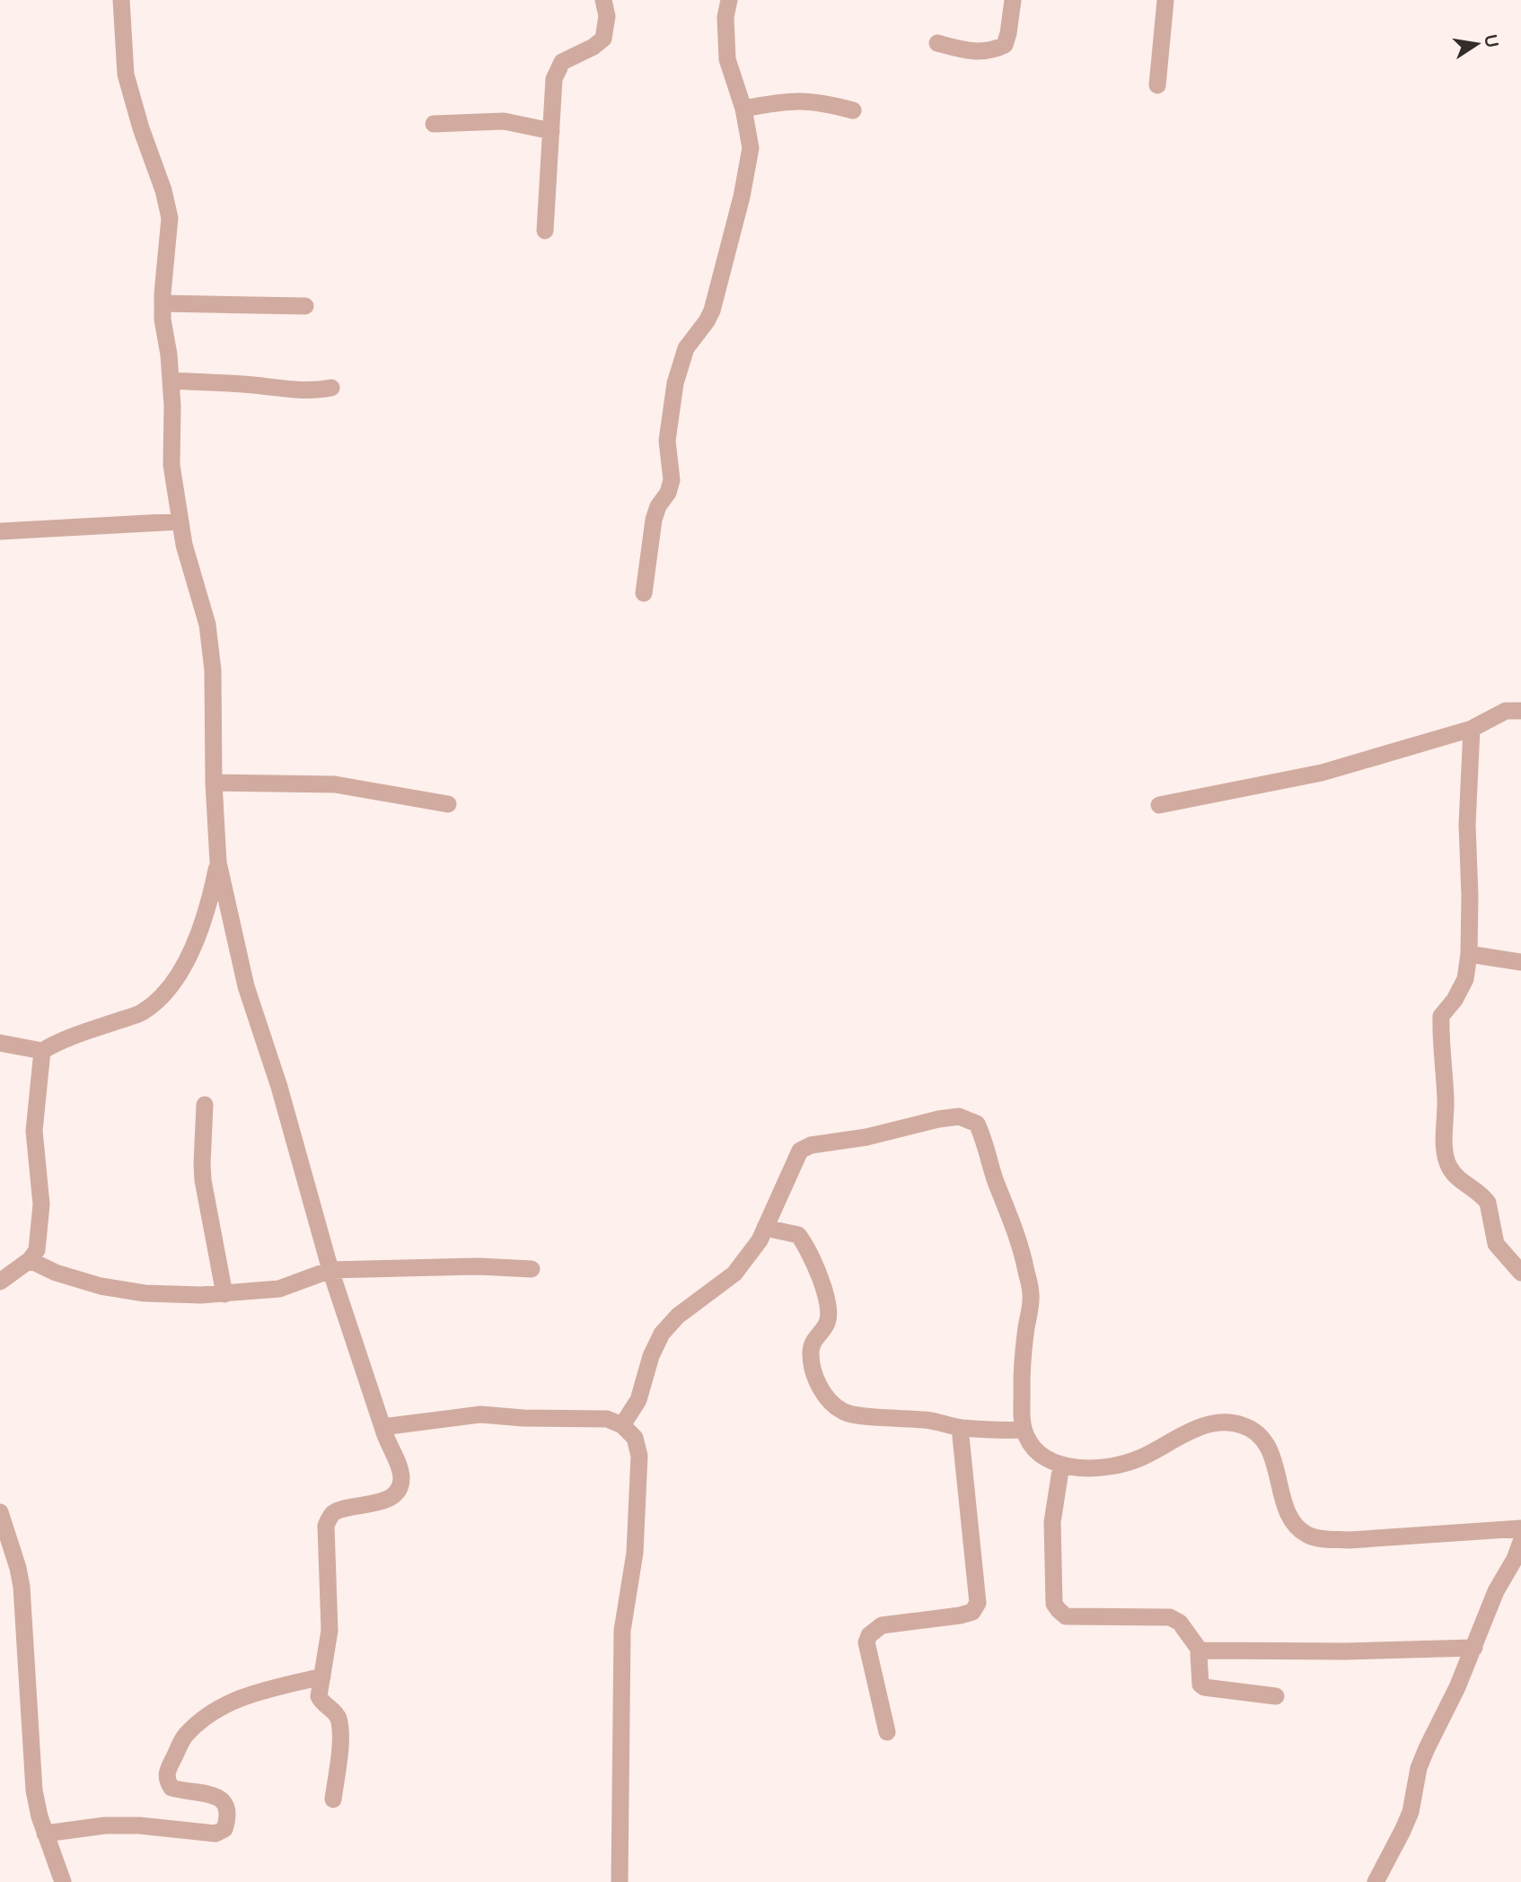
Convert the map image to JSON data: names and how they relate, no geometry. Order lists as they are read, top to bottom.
{
  "north": "right"
}
